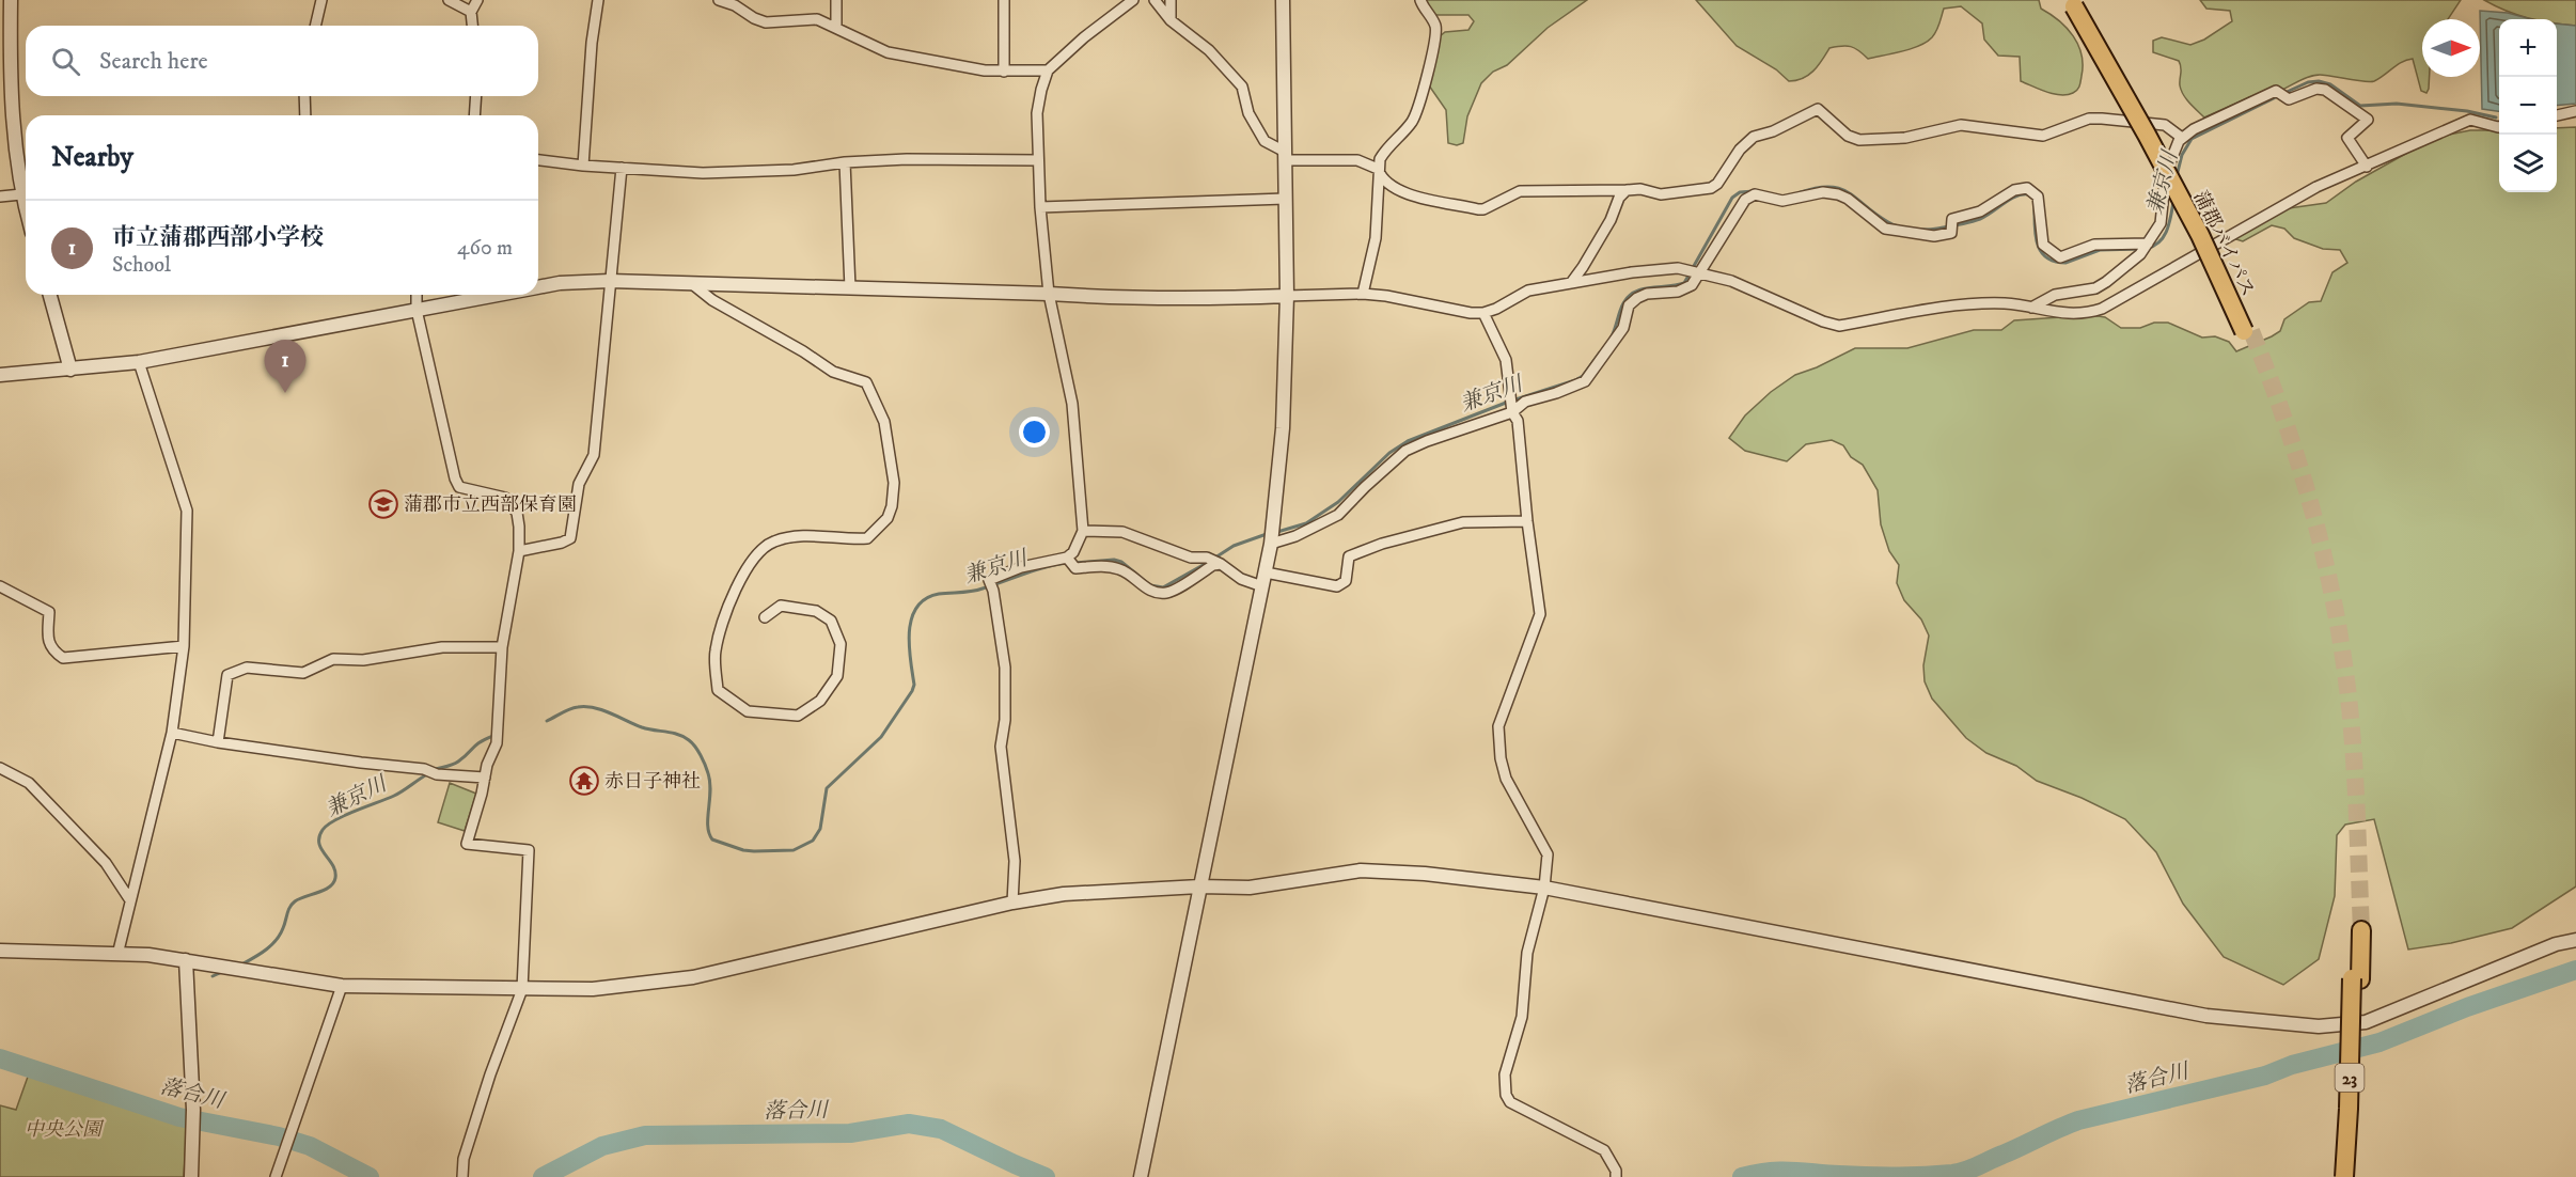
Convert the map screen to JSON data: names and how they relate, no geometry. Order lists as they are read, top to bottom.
{
  "streets": {
    "highway": ["蒲郡バイパス", "23"]
  },
  "water": ["兼京川", "落合川"],
  "parks": ["中央公園"],
  "places": {
    "school or university": ["蒲郡市立西部保育園"],
    "temple": ["赤日子神社"]
  },
  "north": "right",
  "page": {
    "map_buttons": ["+", "−"],
    "search": "Search here",
    "heading": "Nearby",
    "list": [
      {
        "mark": "1",
        "name": "市立蒲郡西部小学校",
        "note": "School",
        "value": "460 m"
      }
    ],
    "pins": "1"
  }
}
